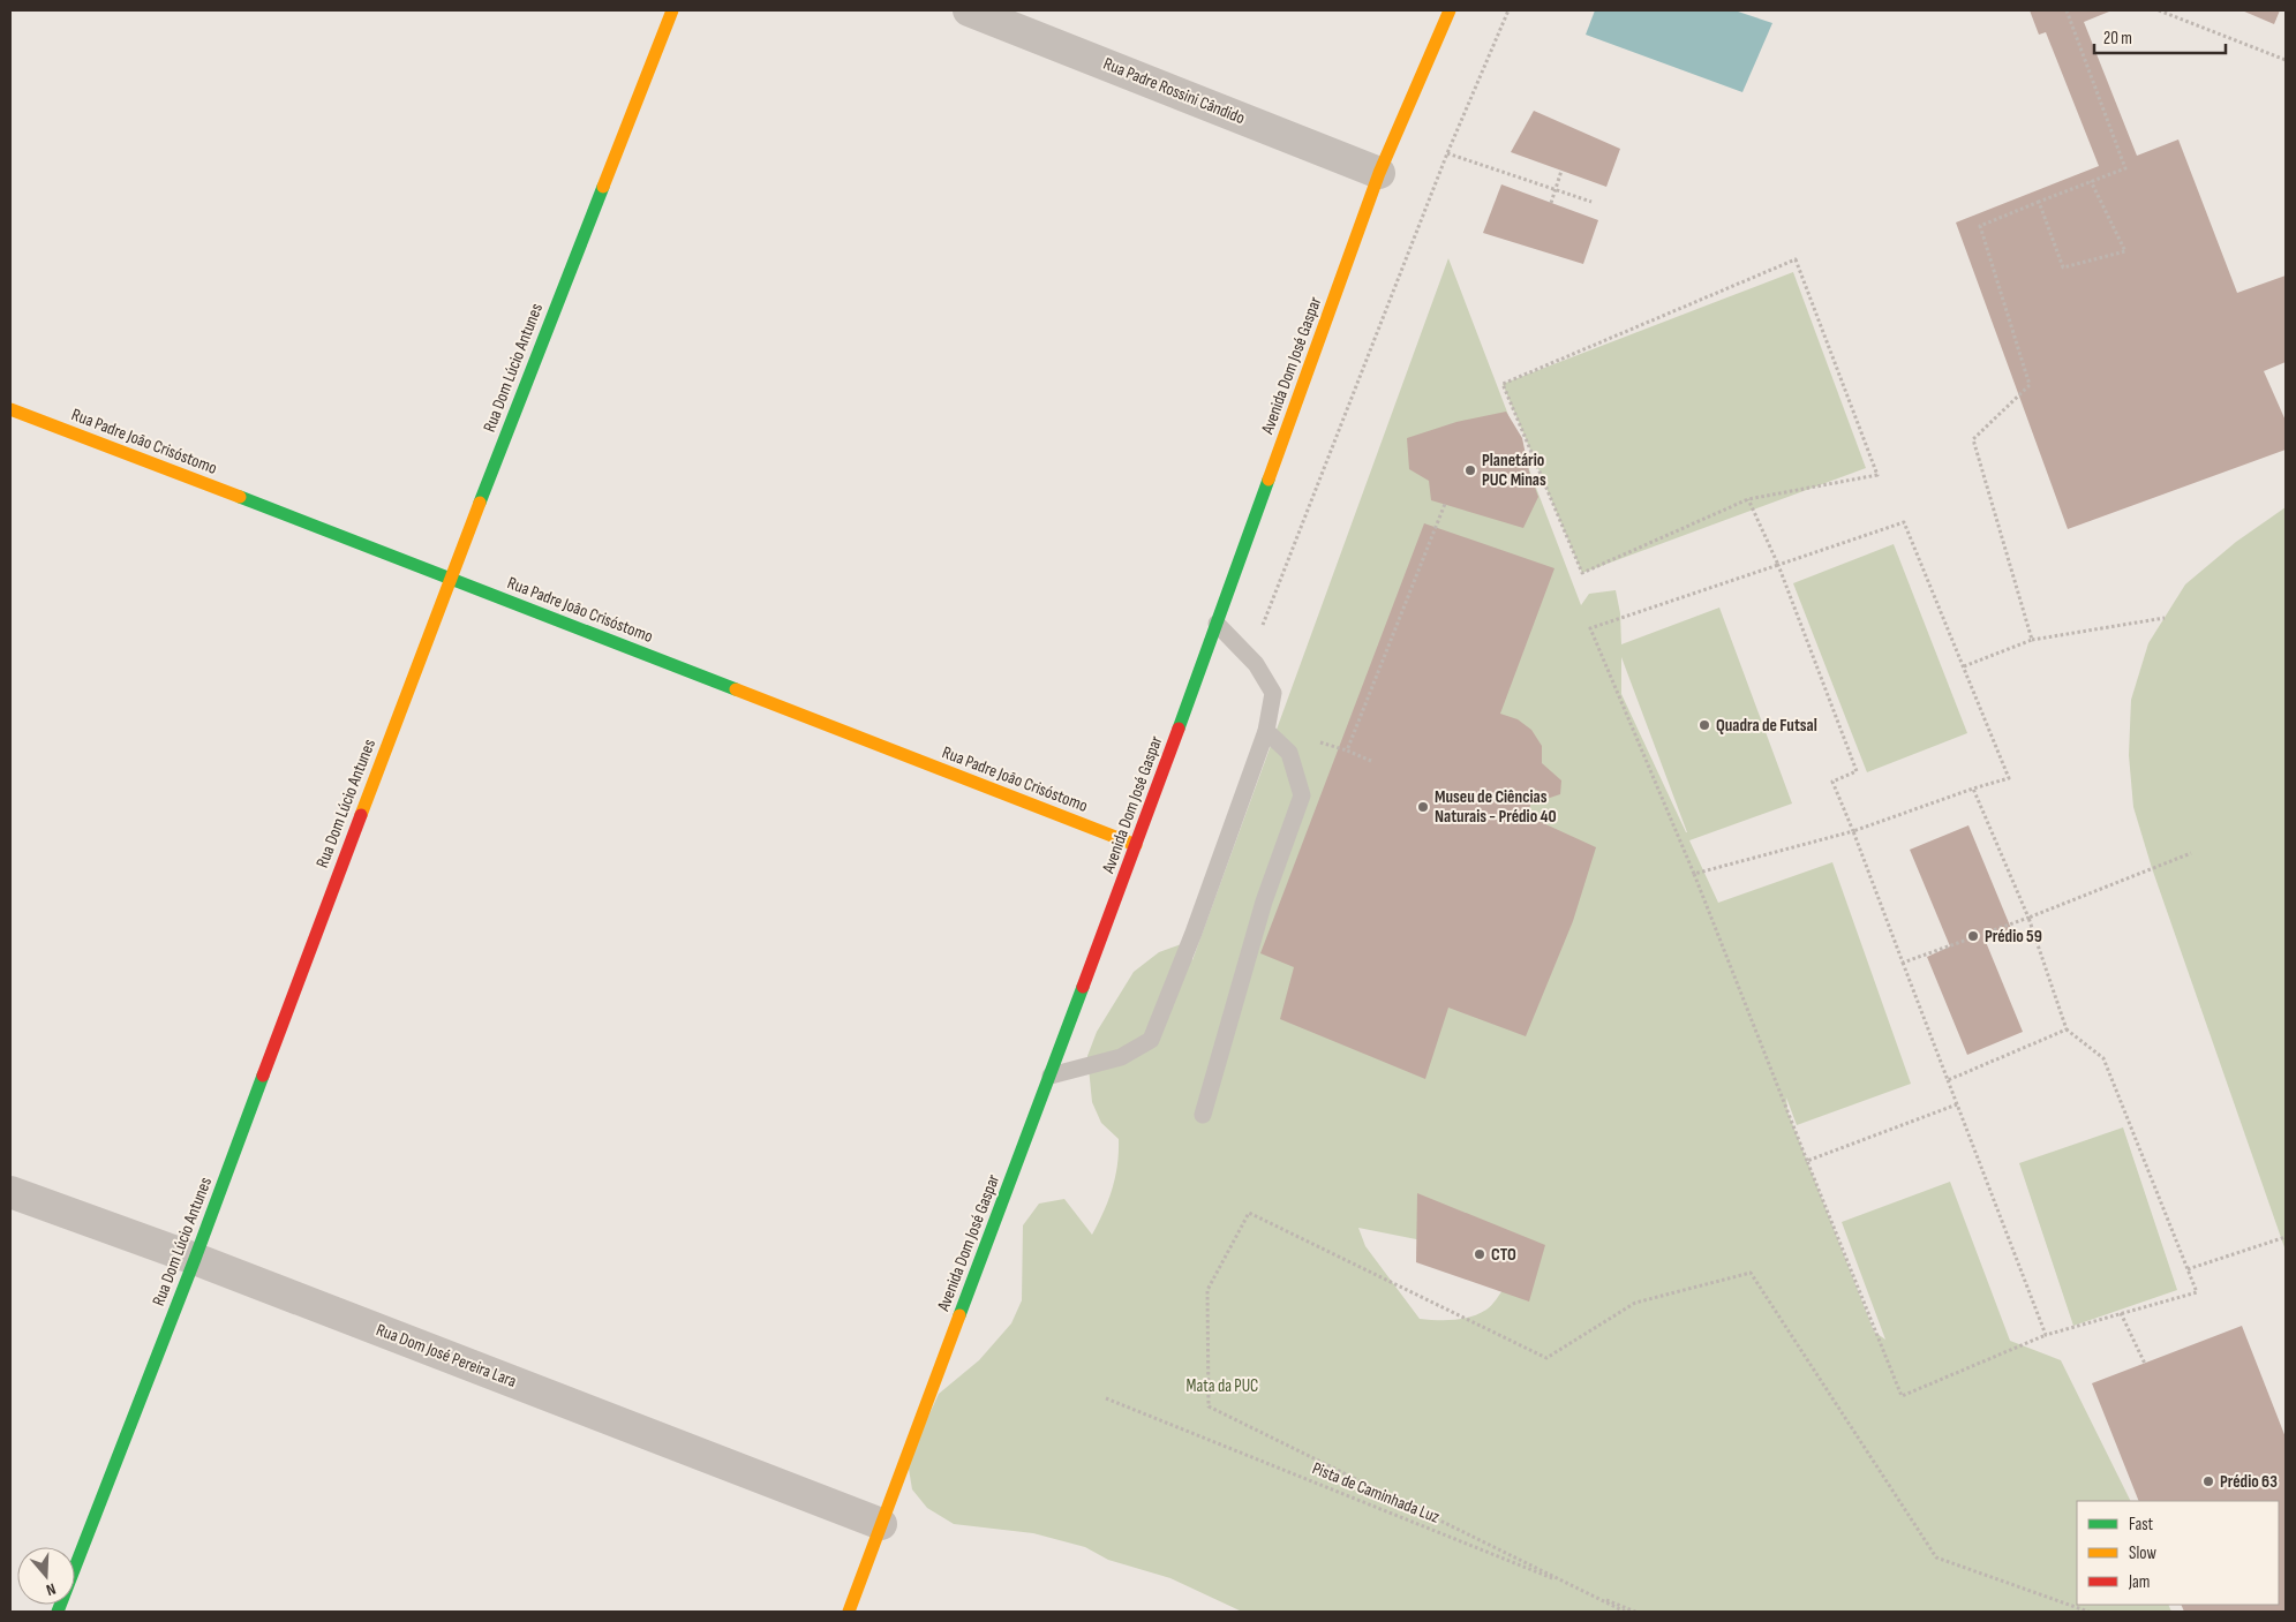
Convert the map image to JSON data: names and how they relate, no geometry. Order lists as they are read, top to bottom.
{
  "streets": {
    "street": [
      "Rua Padre Rossini Cândido",
      "Avenida Dom José Gaspar",
      "Rua Dom Lúcio Antunes",
      "Rua Padre João Crisóstomo",
      "Rua Dom José Pereira Lara"
    ],
    "path": ["Pista de Caminhada Luz"]
  },
  "crossings": [
    ["Rua Padre Rossini Cândido", "Avenida Dom José Gaspar"],
    ["Avenida Dom José Gaspar", "Rua Padre João Crisóstomo"],
    ["Avenida Dom José Gaspar", "Rua Dom José Pereira Lara"],
    ["Rua Dom Lúcio Antunes", "Rua Padre João Crisóstomo"],
    ["Rua Dom Lúcio Antunes", "Rua Dom José Pereira Lara"]
  ],
  "parks": ["Mata da PUC"],
  "places": [
    "Planetário PUC Minas",
    "Quadra de Futsal",
    "Museu de Ciências Naturais - Prédio 40",
    "Prédio 59",
    "CTO",
    "Prédio 63"
  ],
  "legend": ["Fast", "Slow", "Jam"],
  "scale_bar": "20 m",
  "north": "bottom"
}
